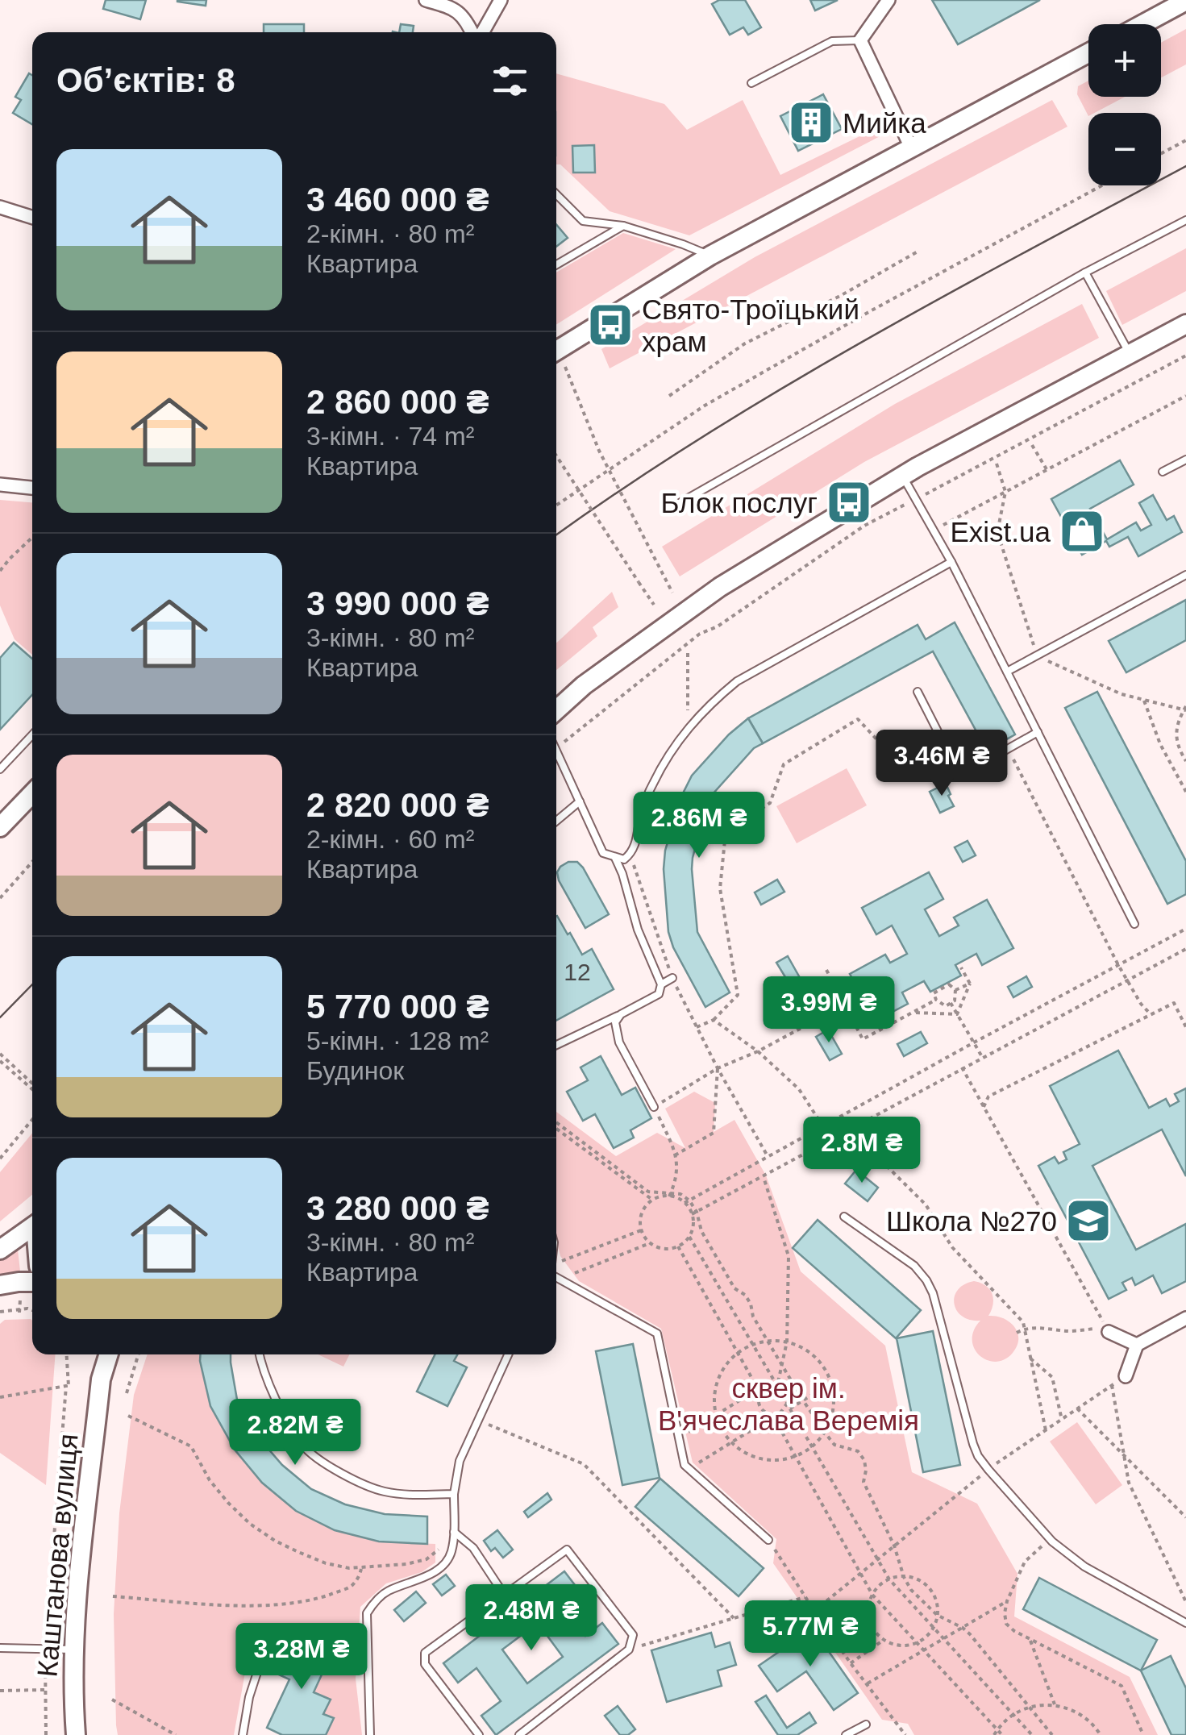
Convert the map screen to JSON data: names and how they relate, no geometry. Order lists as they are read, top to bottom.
{
  "streets": {
    "street": ["Каштанова вулиця"]
  },
  "parks": ["сквер ім. В'ячеслава Веремія"],
  "places": {
    "building": ["Мийка"],
    "bus stop": ["Свято-Троїцький храм", "Блок послуг"],
    "shop": ["Exist.ua"],
    "school or university": ["Школа №270"]
  },
  "house_numbers": ["12"],
  "page": {
    "map_buttons": ["+", "−"],
    "heading": "Об’єктів: 8",
    "list": [
      {
        "name": "3 460 000 ₴",
        "note": "2-кімн. · 80 m² · Квартира"
      },
      {
        "name": "2 860 000 ₴",
        "note": "3-кімн. · 74 m² · Квартира"
      },
      {
        "name": "3 990 000 ₴",
        "note": "3-кімн. · 80 m² · Квартира"
      },
      {
        "name": "2 820 000 ₴",
        "note": "2-кімн. · 60 m² · Квартира"
      },
      {
        "name": "5 770 000 ₴",
        "note": "5-кімн. · 128 m² · Будинок"
      },
      {
        "name": "3 280 000 ₴",
        "note": "3-кімн. · 80 m² · Квартира"
      }
    ],
    "price": [
      "3.46M ₴",
      "2.86M ₴",
      "3.99M ₴",
      "2.8M ₴",
      "2.82M ₴",
      "2.48M ₴",
      "5.77M ₴",
      "3.28M ₴"
    ]
  }
}
